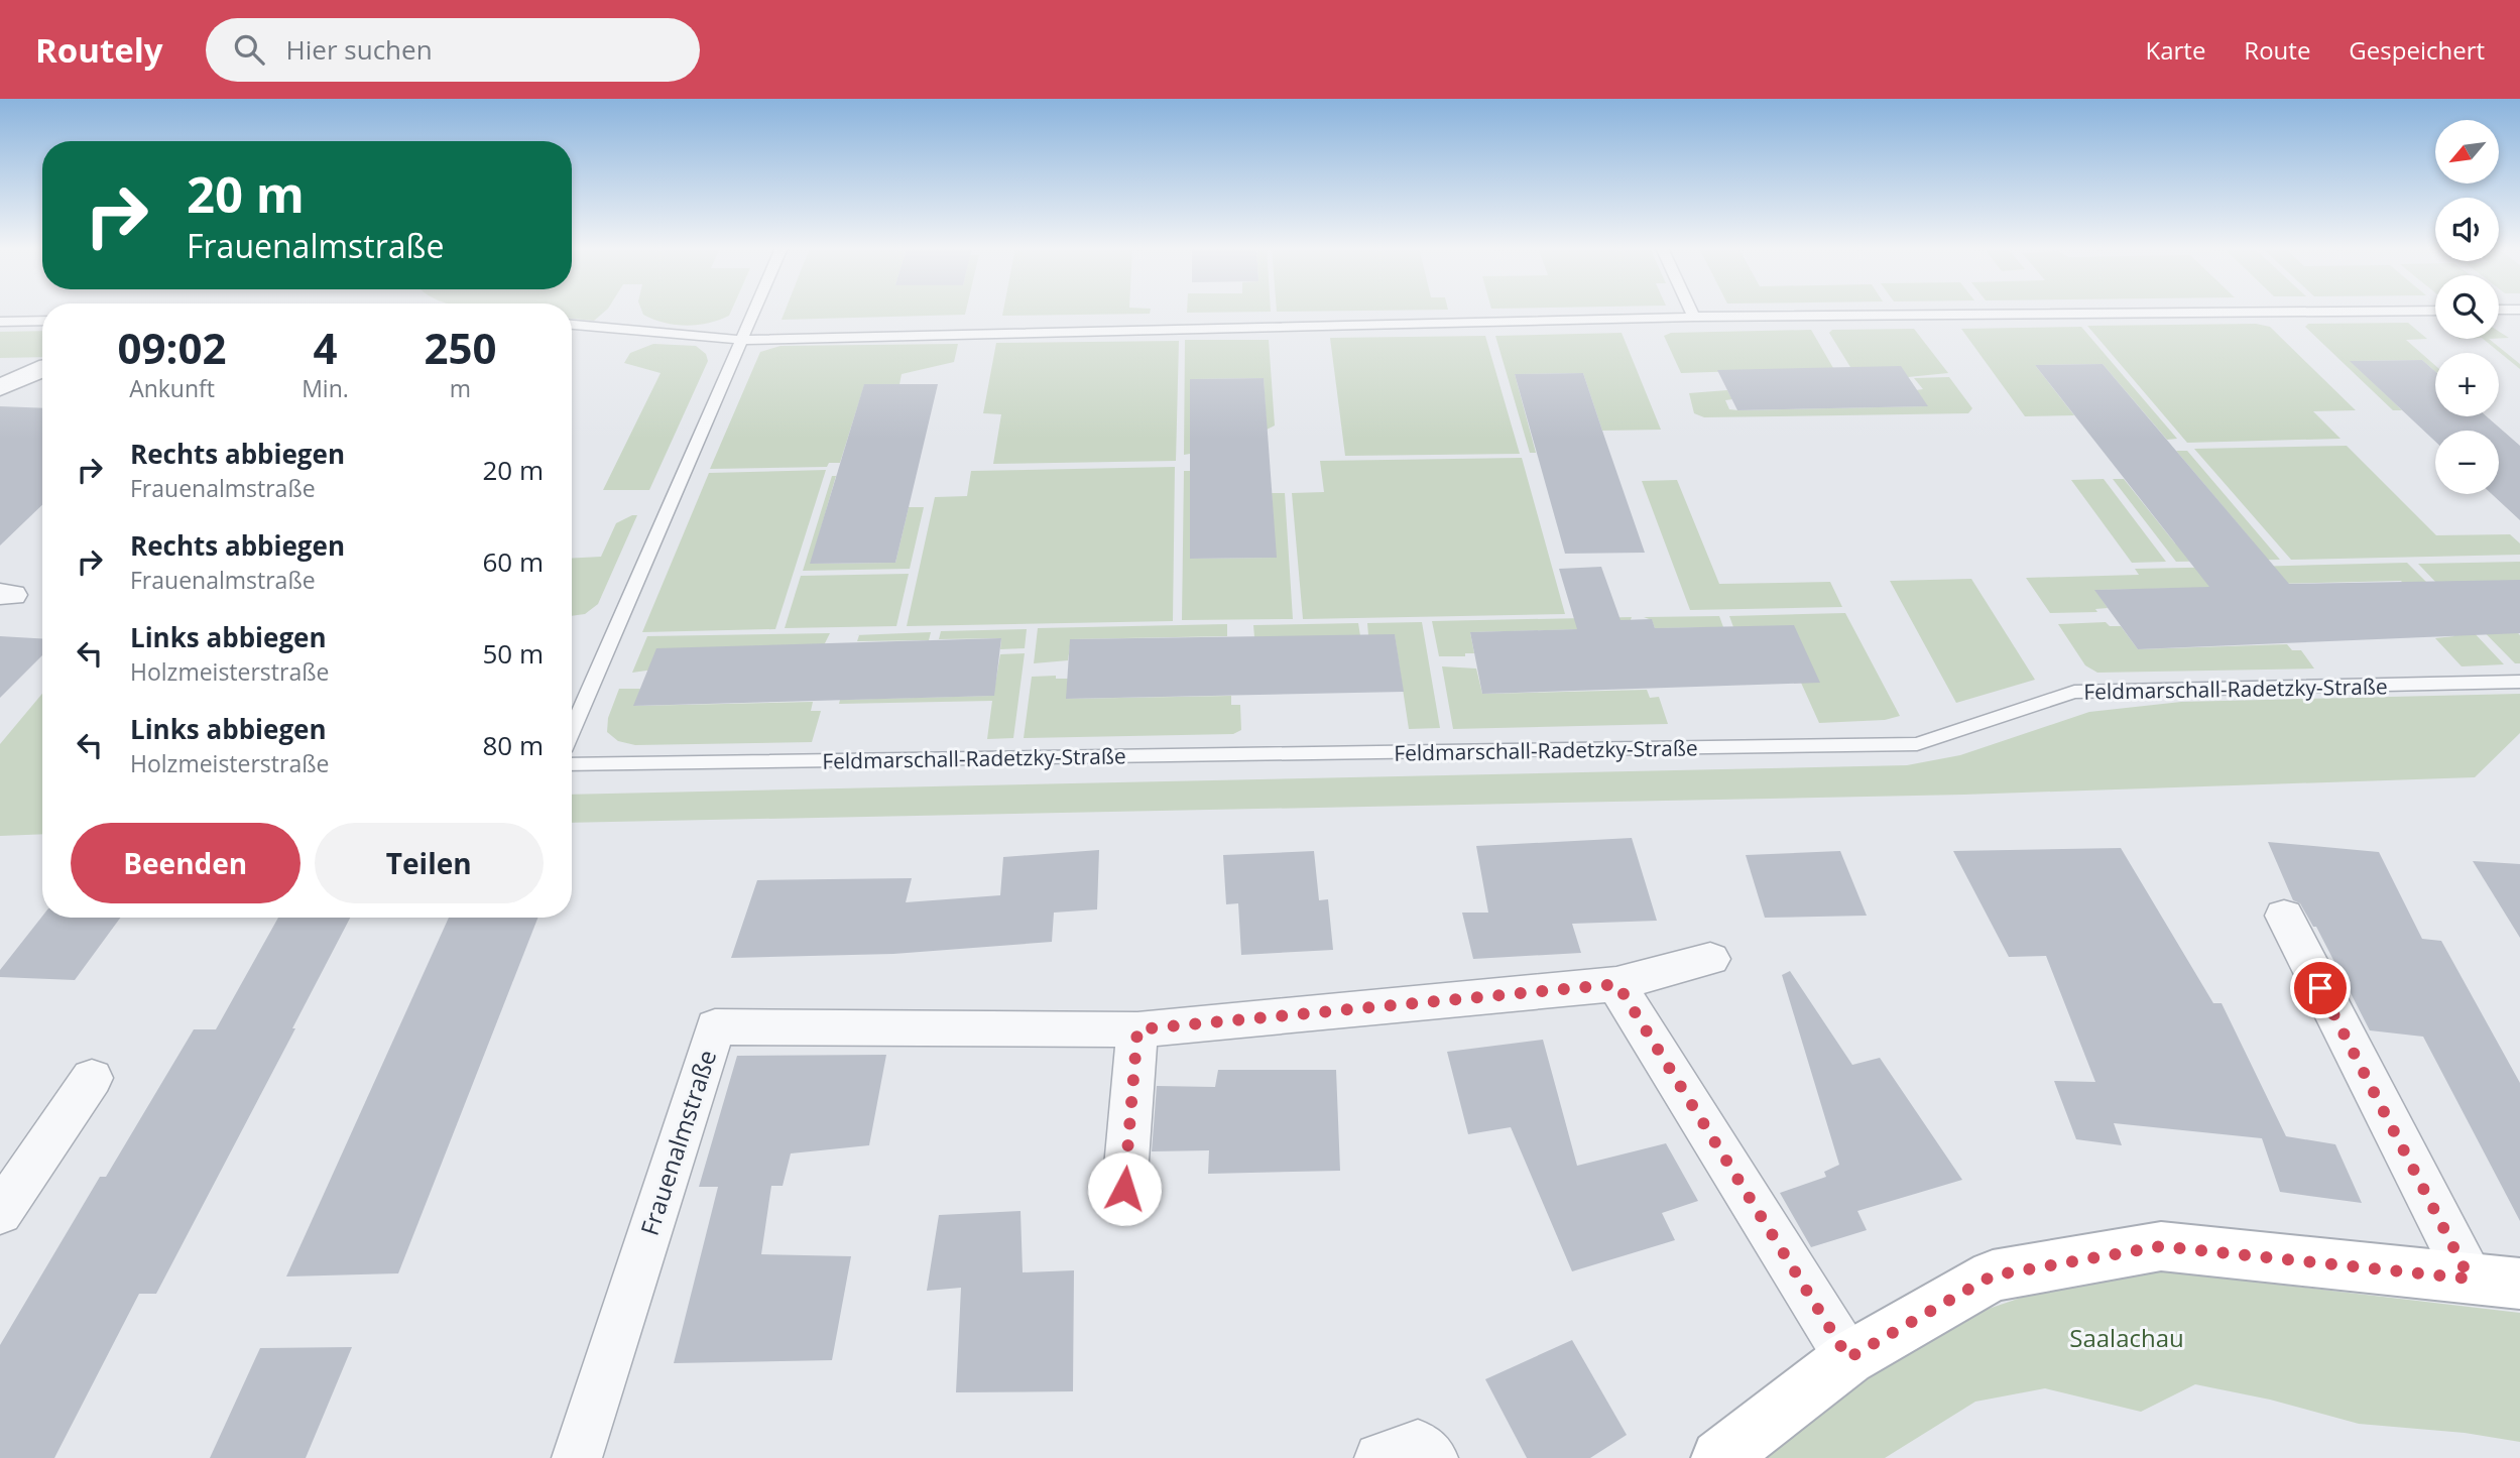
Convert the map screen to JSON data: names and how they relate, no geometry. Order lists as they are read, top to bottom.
{
  "streets": {
    "street": ["Frauenalmstraße"],
    "lane": ["Feldmarschall-Radetzky-Straße"]
  },
  "parks": ["Saalachau"],
  "north": "bottom left",
  "page": {
    "header": "Routely",
    "search": "Hier suchen",
    "nav": ["Karte", "Route", "Gespeichert"],
    "map_buttons": ["+", "−"],
    "turn": ["20 m", "Frauenalmstraße"],
    "eta": [
      "09:02",
      "Ankunft",
      "4",
      "Min.",
      "250",
      "m"
    ],
    "list": [
      {
        "name": "Rechts abbiegen",
        "note": "Frauenalmstraße",
        "value": "20 m"
      },
      {
        "name": "Rechts abbiegen",
        "note": "Frauenalmstraße",
        "value": "60 m"
      },
      {
        "name": "Links abbiegen",
        "note": "Holzmeisterstraße",
        "value": "50 m"
      },
      {
        "name": "Links abbiegen",
        "note": "Holzmeisterstraße",
        "value": "80 m"
      }
    ],
    "buttons": ["Beenden", "Teilen"]
  }
}
